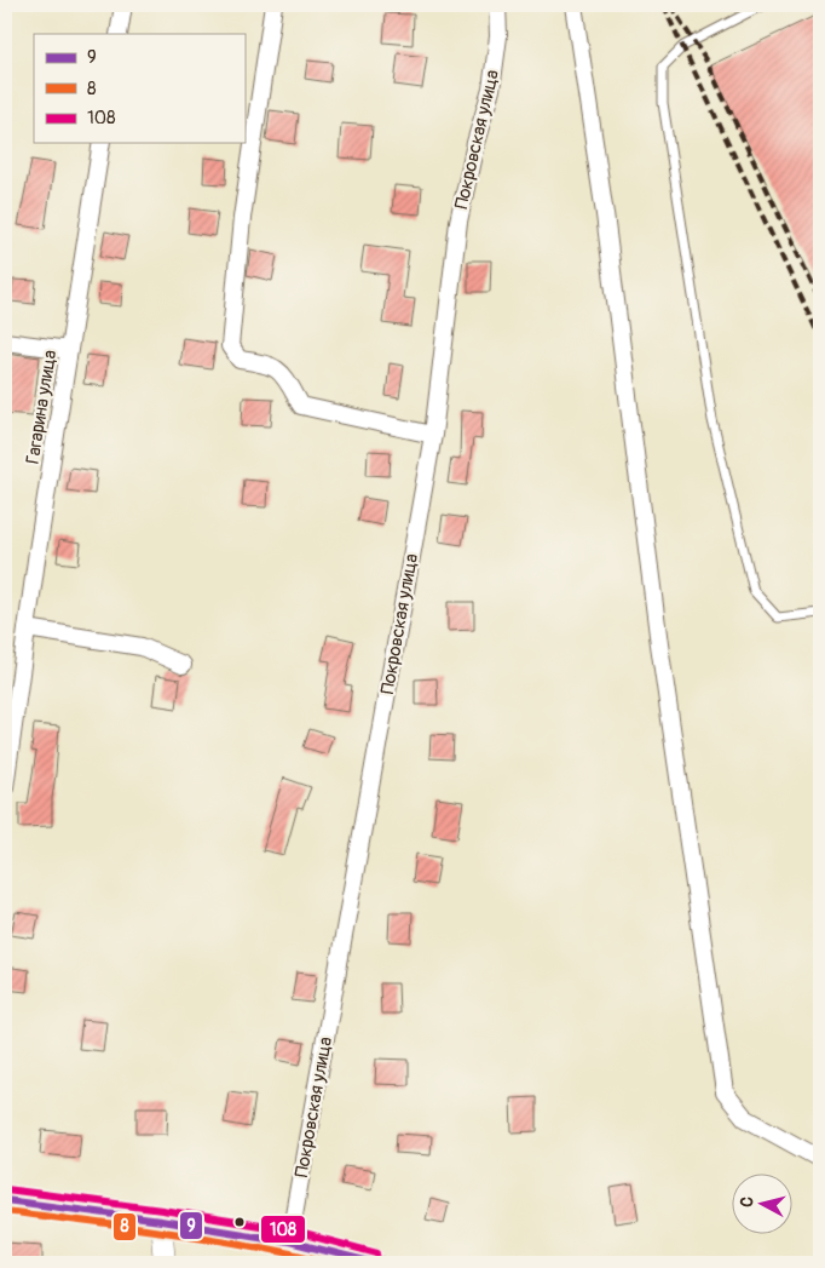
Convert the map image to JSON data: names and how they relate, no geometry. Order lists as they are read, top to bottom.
{
  "streets": {
    "street": ["Покровская улица", "Гагарина улица"]
  },
  "lines": ["transit line 108", "transit line 9", "transit line 8"],
  "legend": ["9", "8", "108"],
  "north": "left"
}
